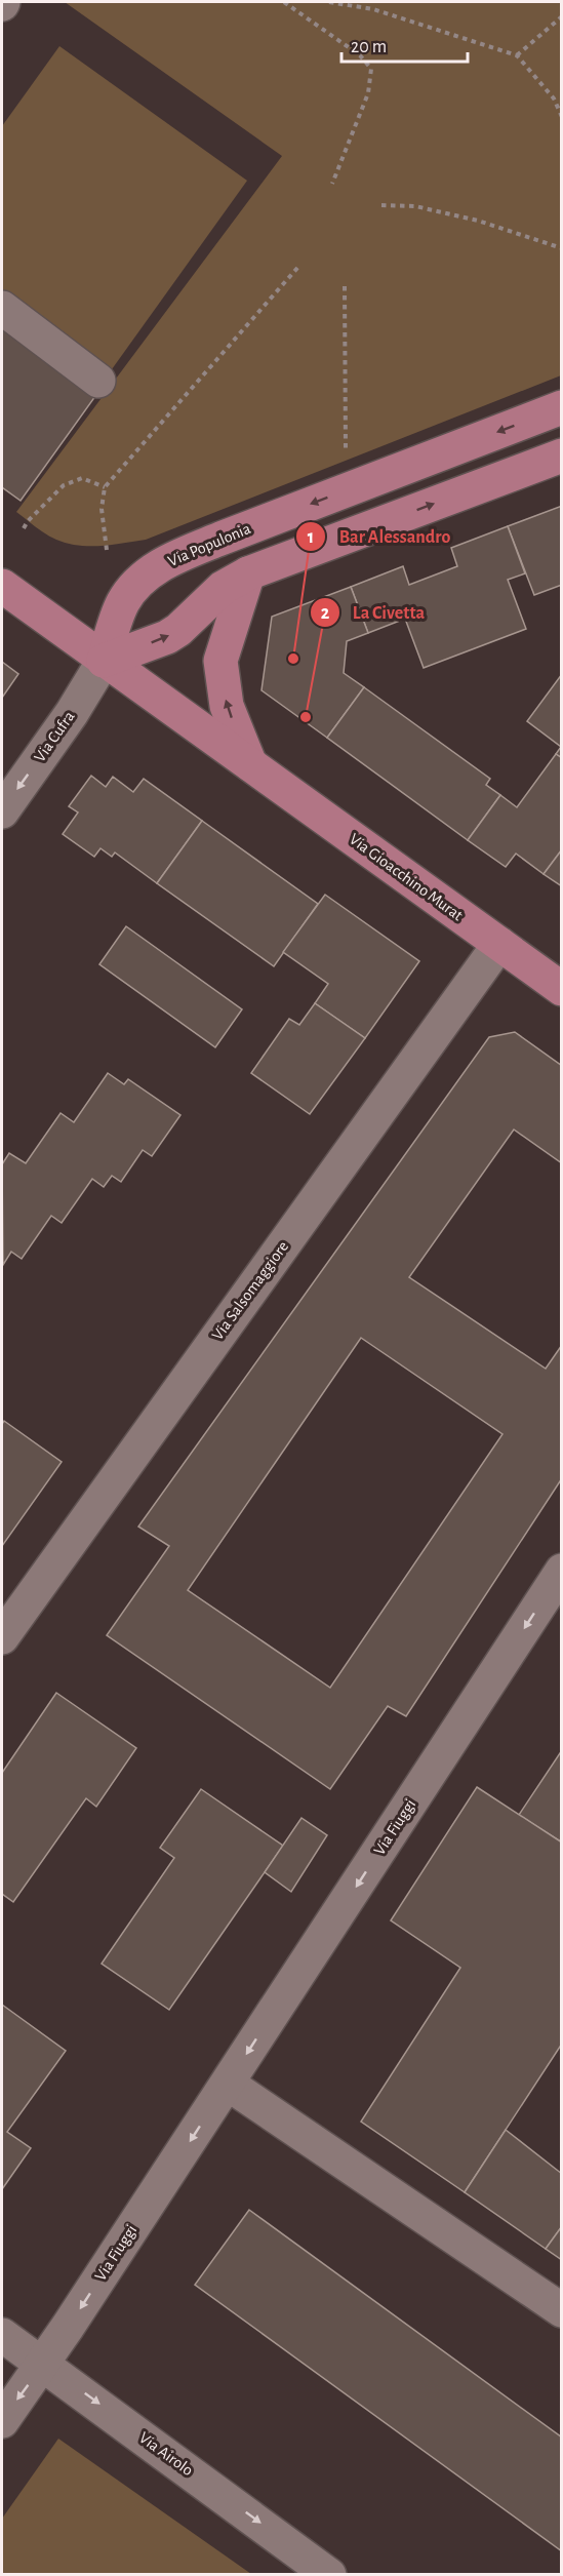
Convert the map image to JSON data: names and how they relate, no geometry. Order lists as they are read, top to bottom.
{
  "streets": {
    "main road": ["Via Populonia", "Via Gioacchino Murat"],
    "street": [
      "Via Cufra",
      "Via Salsomaggiore",
      "Via Fiuggi",
      "Via Airolo"
    ]
  },
  "crossings": [
    ["Via Populonia", "Via Cufra"],
    ["Via Populonia", "Via Gioacchino Murat"],
    ["Via Cufra", "Via Gioacchino Murat"],
    ["Via Gioacchino Murat", "Via Salsomaggiore"],
    ["Via Fiuggi", "Via Airolo"]
  ],
  "one_way": ["Via Cufra", "Via Fiuggi", "Via Airolo"],
  "places": ["Bar Alessandro", "La Civetta"],
  "scale_bar": "20 m"
}
